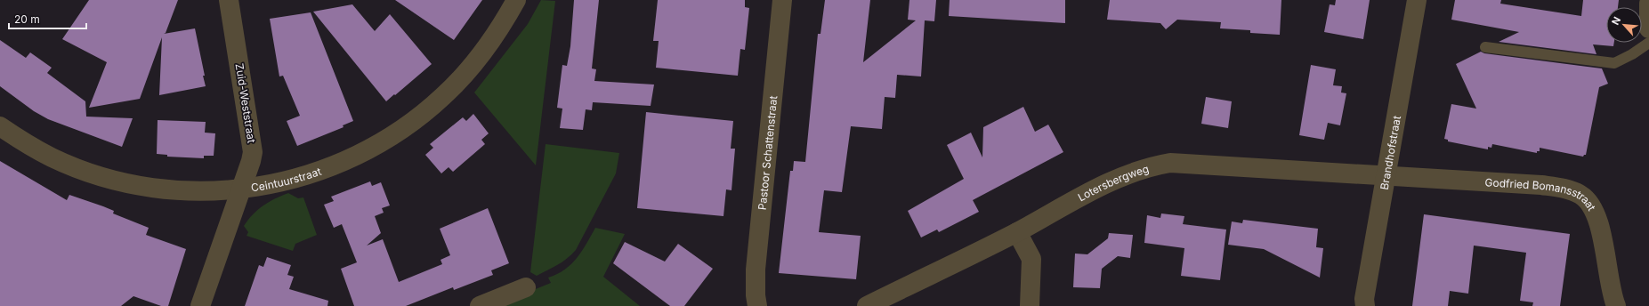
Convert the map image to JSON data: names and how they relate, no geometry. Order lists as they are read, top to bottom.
{
  "streets": {
    "street": [
      "Zuid-Weststraat",
      "Pastoor Schattenstraat",
      "Brandhofstraat",
      "Ceintuurstraat",
      "Lotersbergweg",
      "Godfried Bomansstraat"
    ]
  },
  "crossings": [
    ["Zuid-Weststraat", "Ceintuurstraat"],
    ["Brandhofstraat", "Lotersbergweg"],
    ["Brandhofstraat", "Godfried Bomansstraat"],
    ["Lotersbergweg", "Godfried Bomansstraat"]
  ],
  "scale_bar": "20 m",
  "north": "top left"
}
